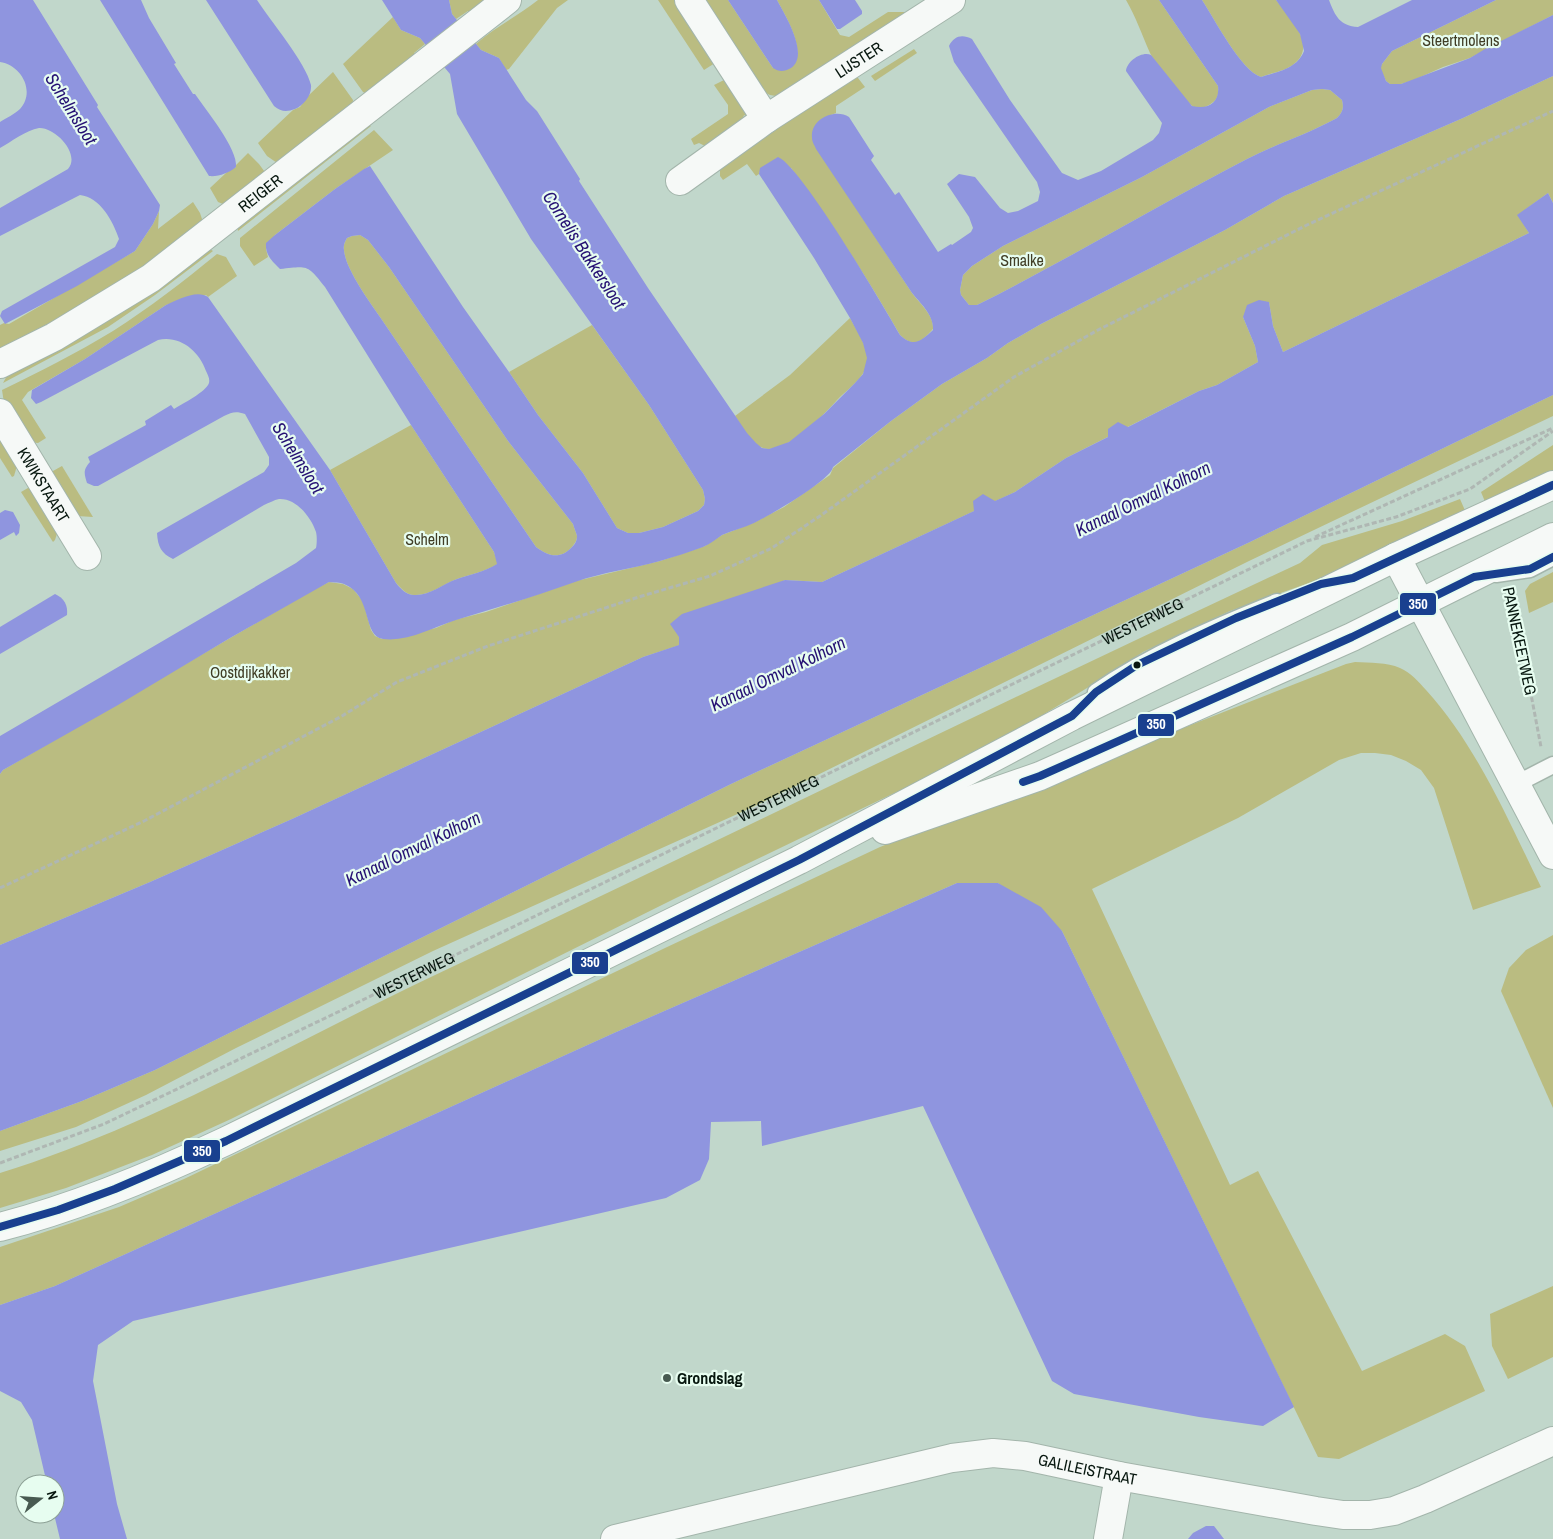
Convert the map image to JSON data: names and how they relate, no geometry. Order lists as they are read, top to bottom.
{
  "streets": {
    "street": [
      "LIJSTER",
      "REIGER",
      "KWIKSTAART",
      "GALILEISTRAAT"
    ],
    "path": ["WESTERWEG", "PANNEKEETWEG"]
  },
  "water": ["Schelmsloot", "Cornelis Bakkersloot", "Kanaal Omval Kolhorn"],
  "parks": [
    "Steertmolens",
    "Smalke",
    "Schelm",
    "Oostdijkakker"
  ],
  "places": ["Grondslag"],
  "lines": ["transit line 350"],
  "north": "right"
}
